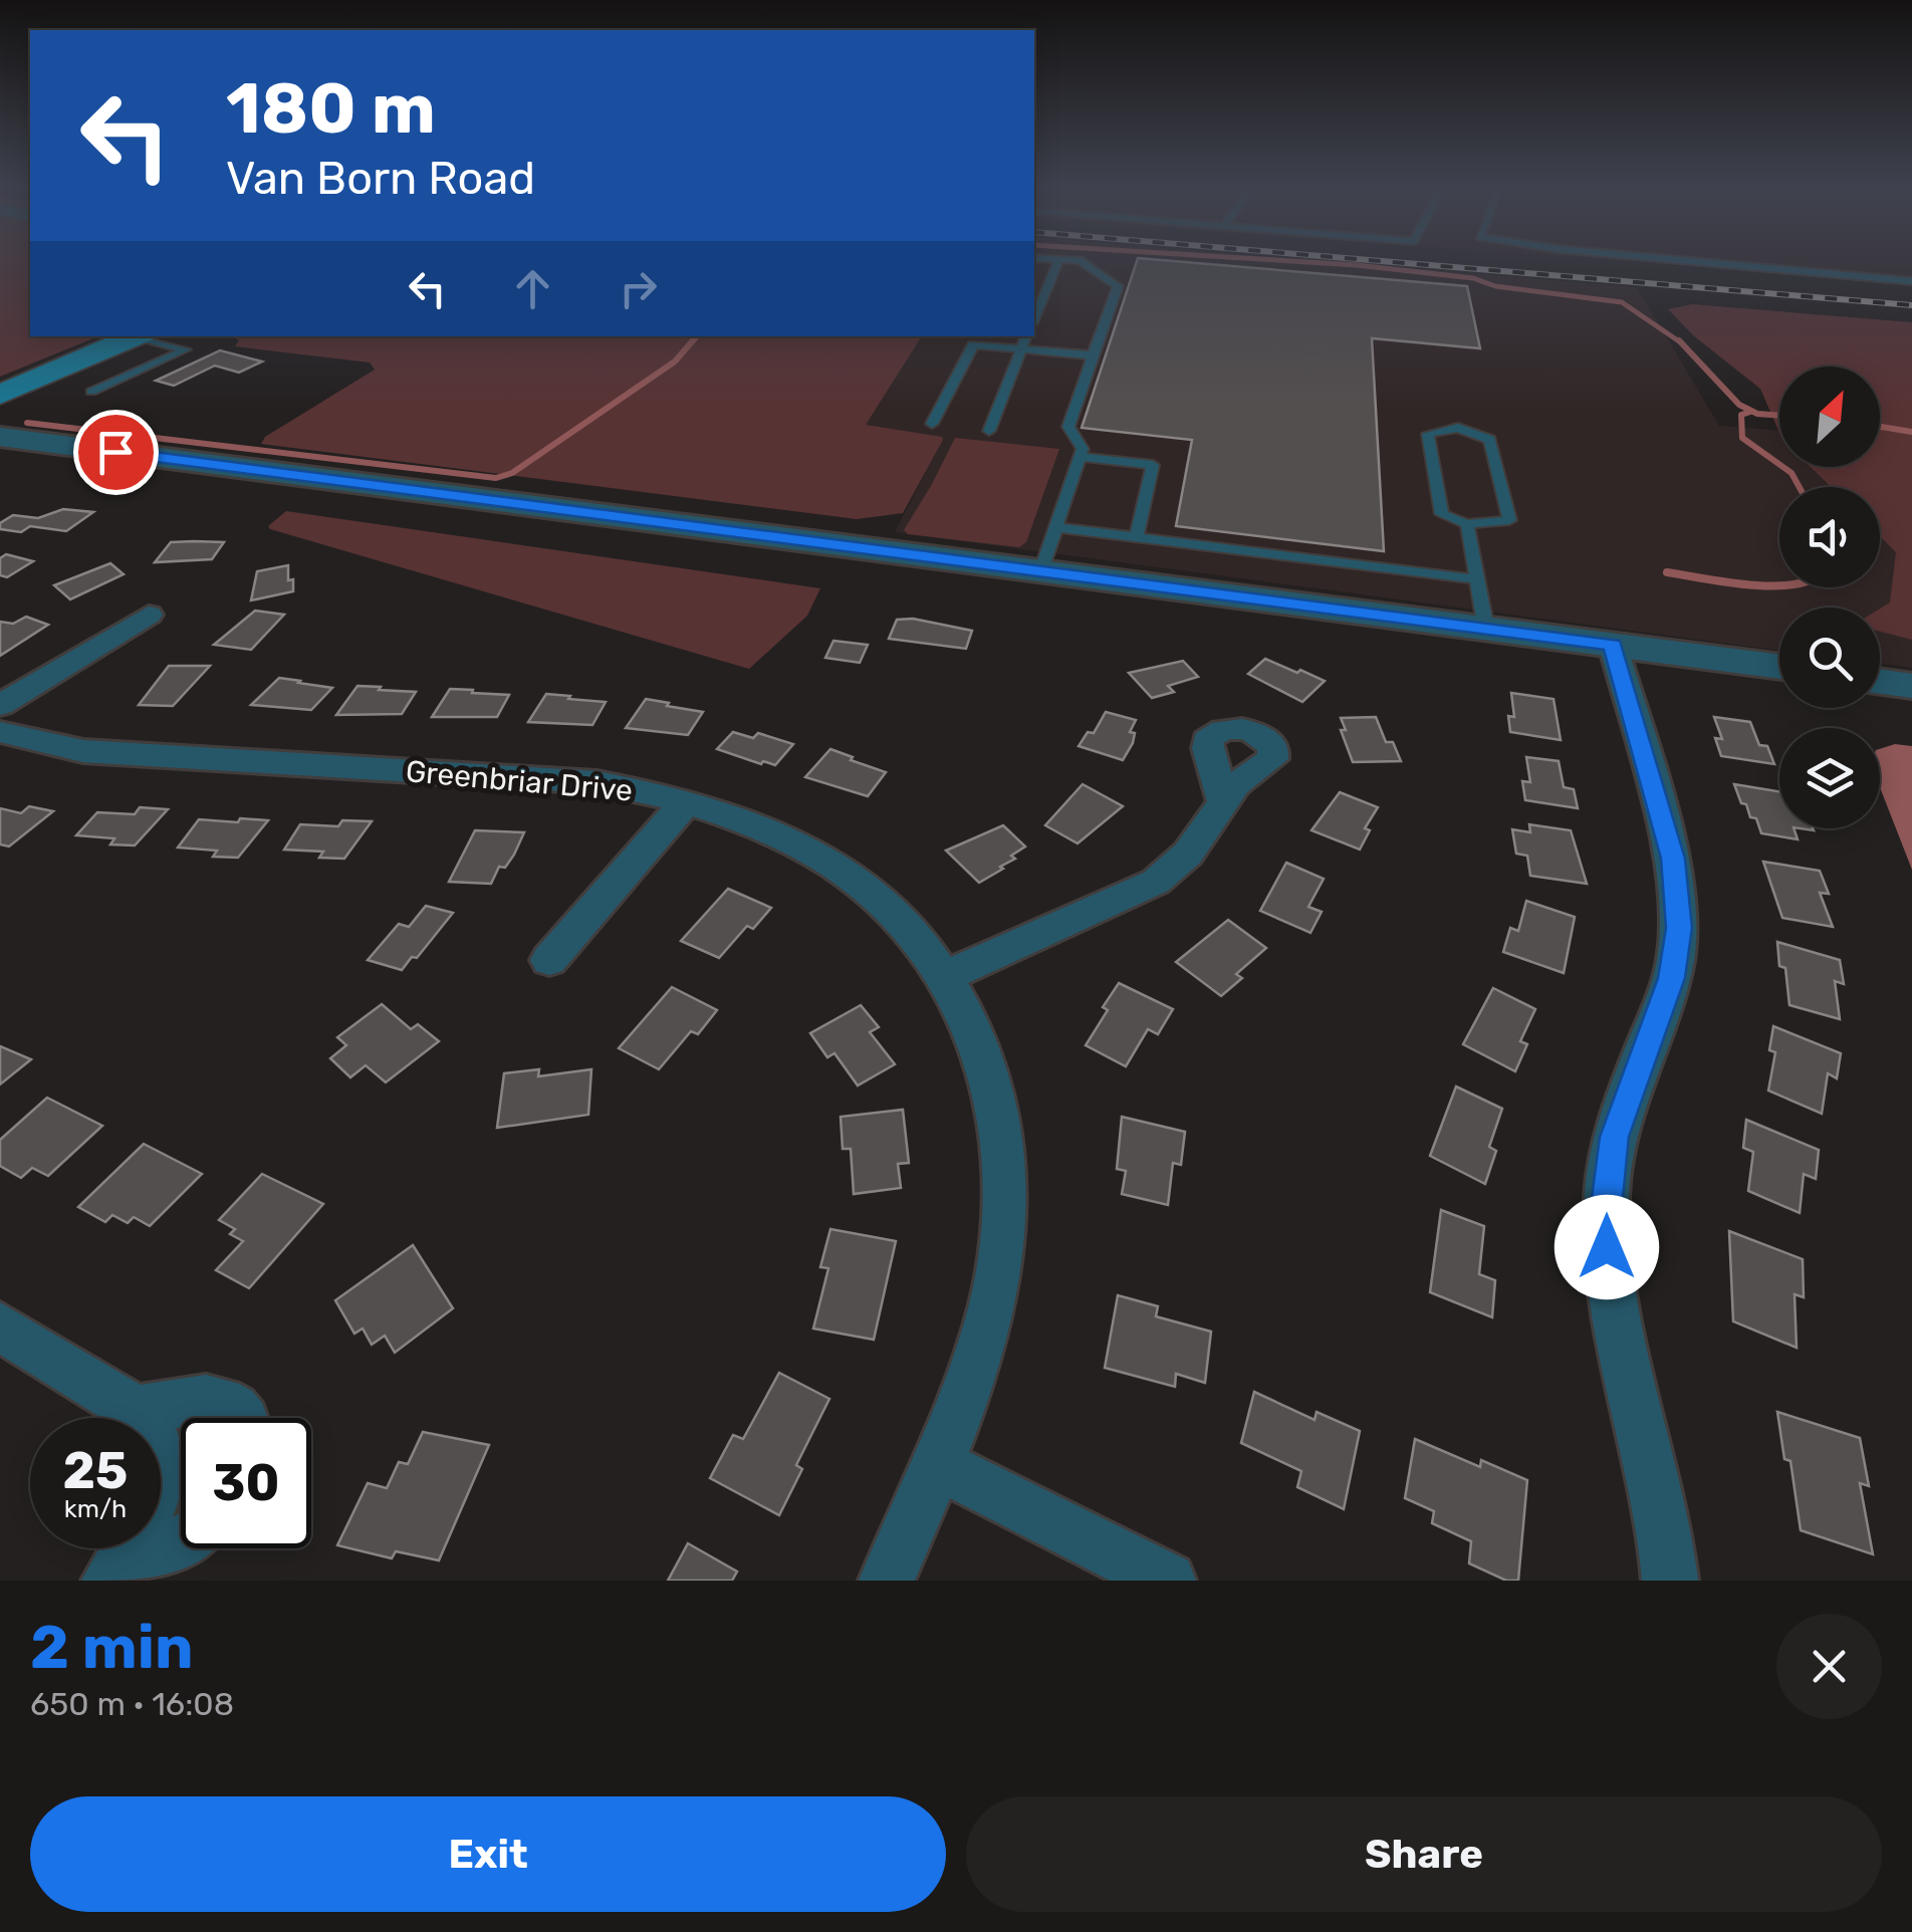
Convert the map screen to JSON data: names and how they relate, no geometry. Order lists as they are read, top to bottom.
{
  "streets": {
    "street": ["Greenbriar Drive"]
  },
  "north": "top right",
  "page": {
    "turn": ["180 m", "Van Born Road"],
    "speed": "25 km/h",
    "limit": "30",
    "heading": ["2 min", "650 m · 16:08"],
    "buttons": ["Exit", "Share"]
  }
}
